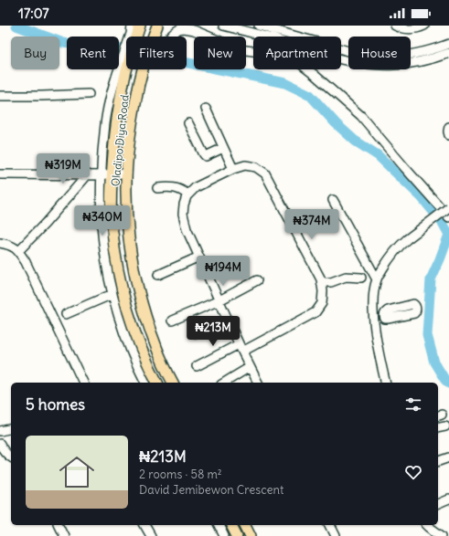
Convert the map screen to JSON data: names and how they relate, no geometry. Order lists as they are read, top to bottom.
{
  "streets": {
    "main road": ["Oladipo Diya Road"]
  },
  "page": {
    "status": "17:07",
    "chip": [
      "Buy",
      "Rent",
      "Filters",
      "New",
      "Apartment",
      "House"
    ],
    "price": [
      "₦319M",
      "₦340M",
      "₦374M",
      "₦194M",
      "₦213M"
    ],
    "heading": "5 homes",
    "list": [
      {
        "name": "₦213M",
        "note": "2 rooms · 58 m² · David Jemibewon Crescent"
      }
    ]
  }
}
